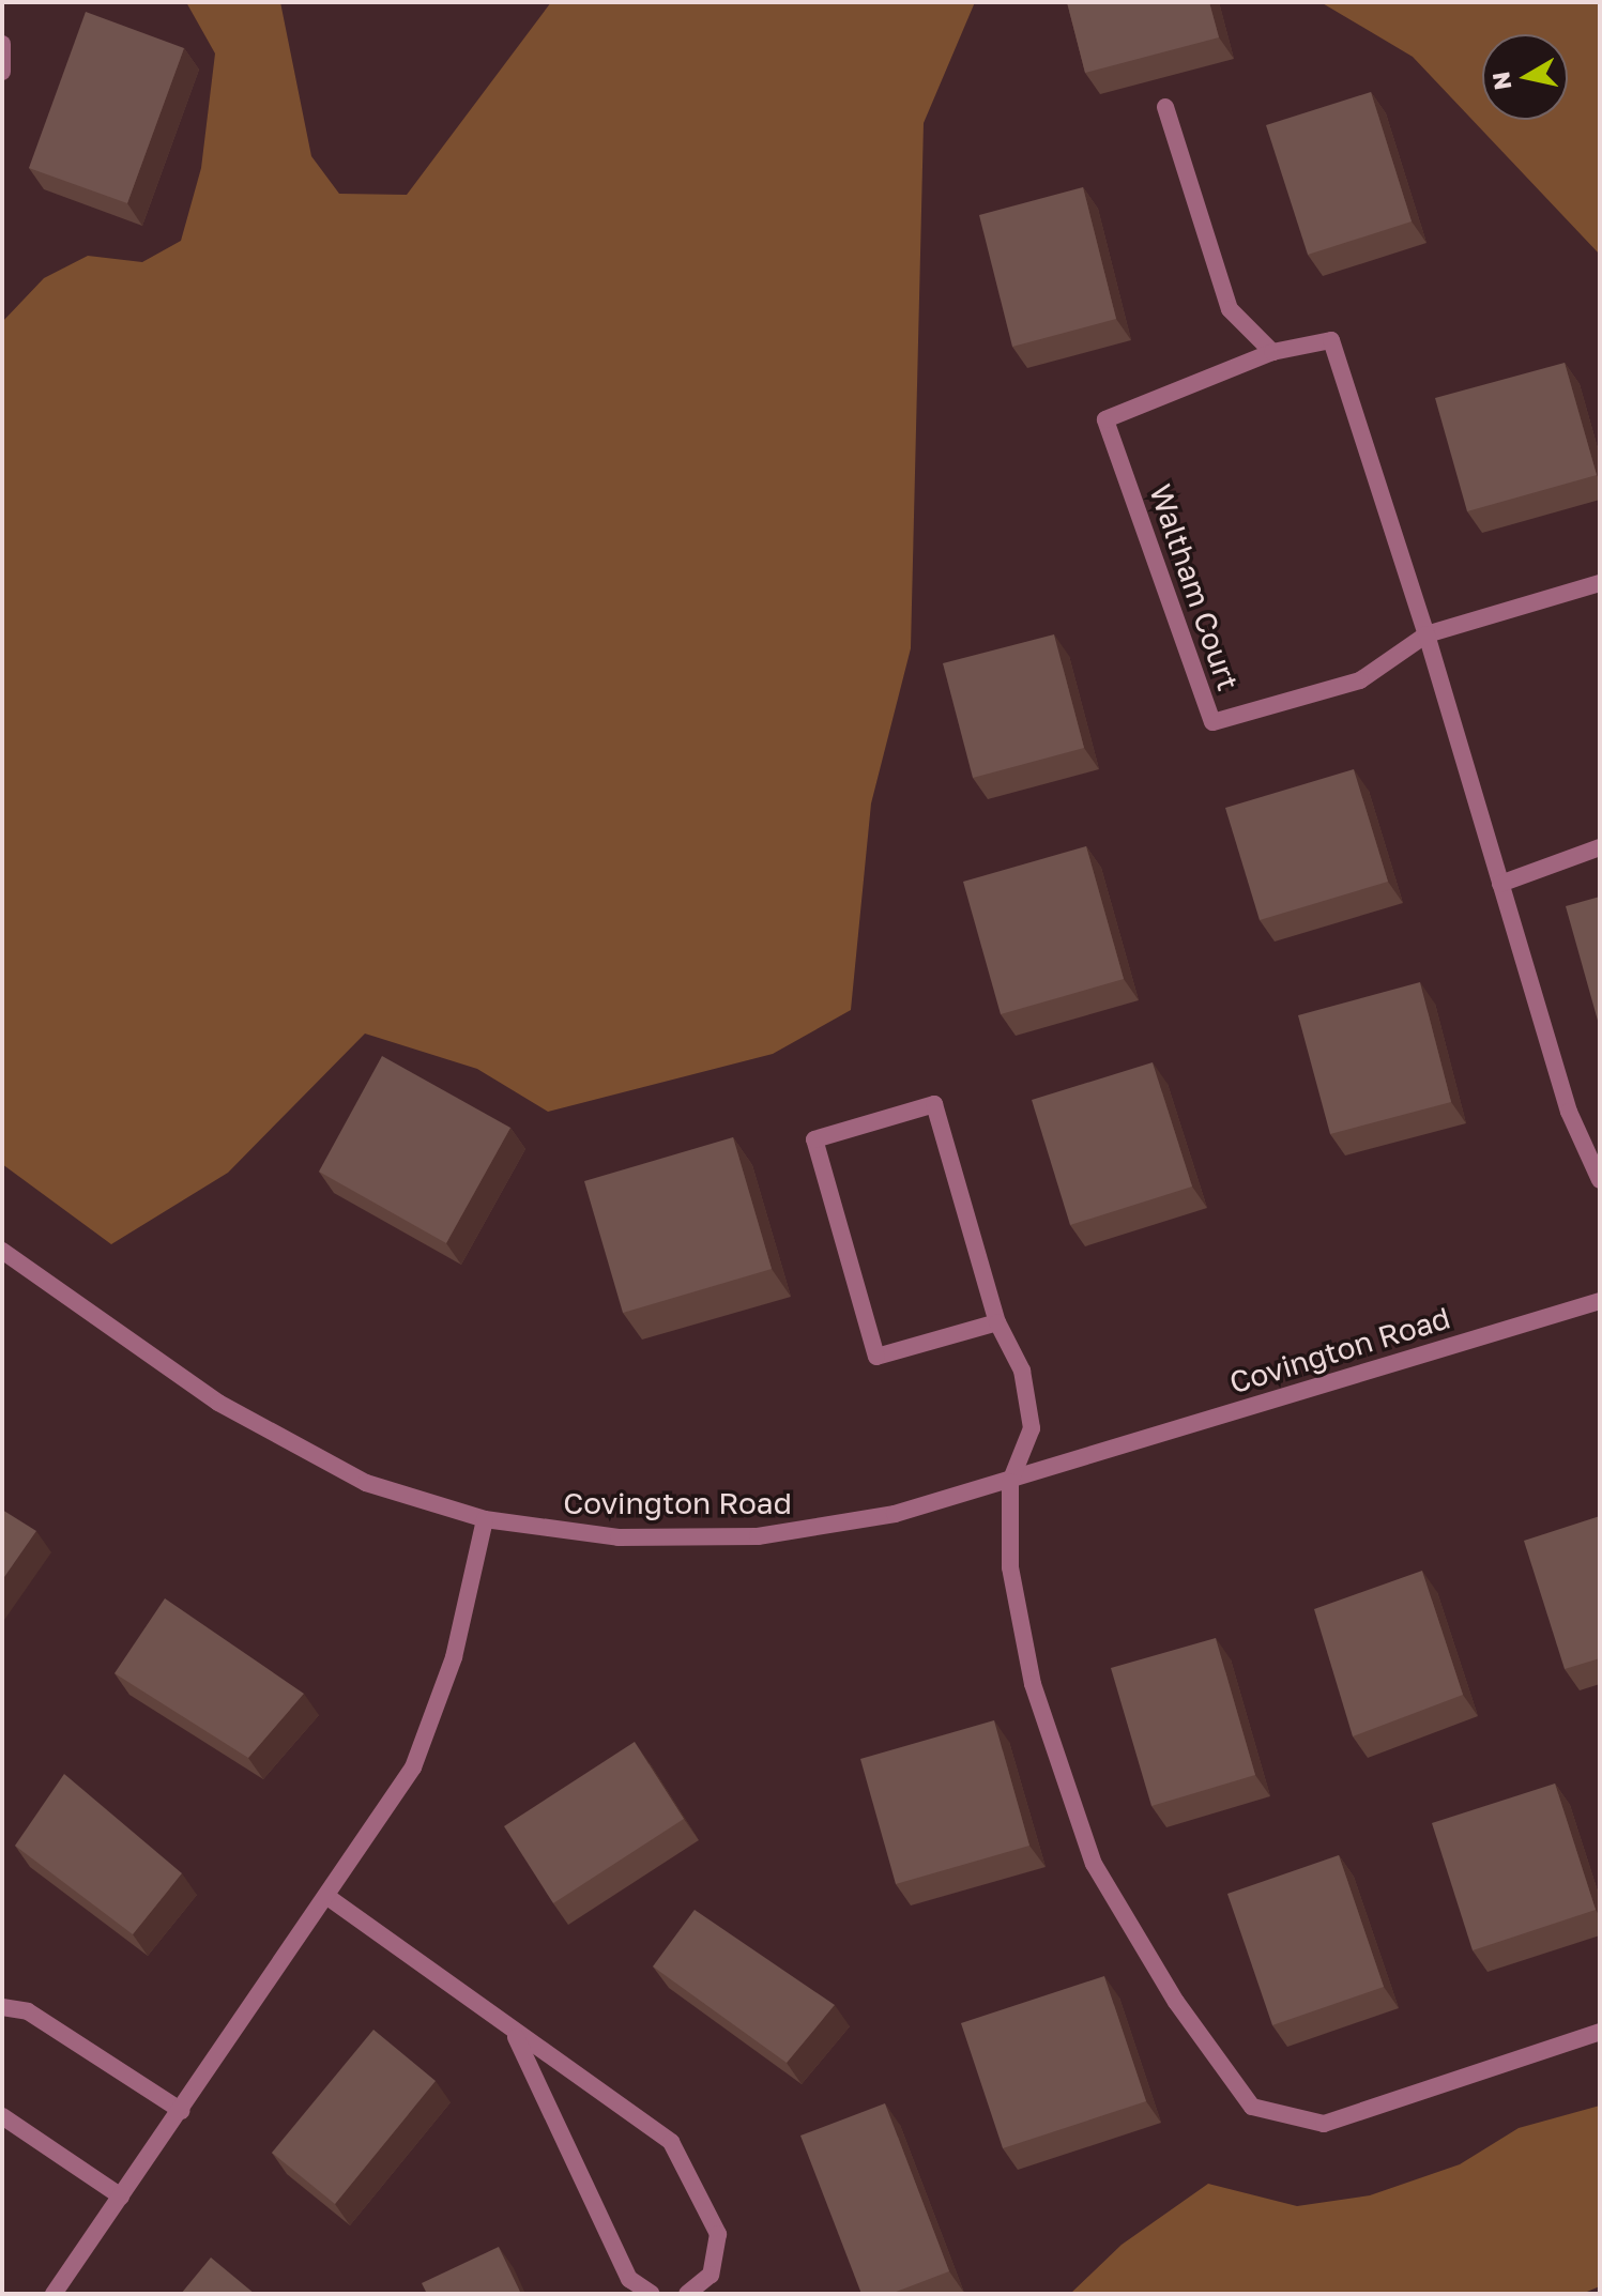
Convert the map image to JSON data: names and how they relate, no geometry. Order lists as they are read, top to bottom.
{
  "streets": {
    "street": ["Waltham Court", "Covington Road"]
  },
  "north": "left"
}
